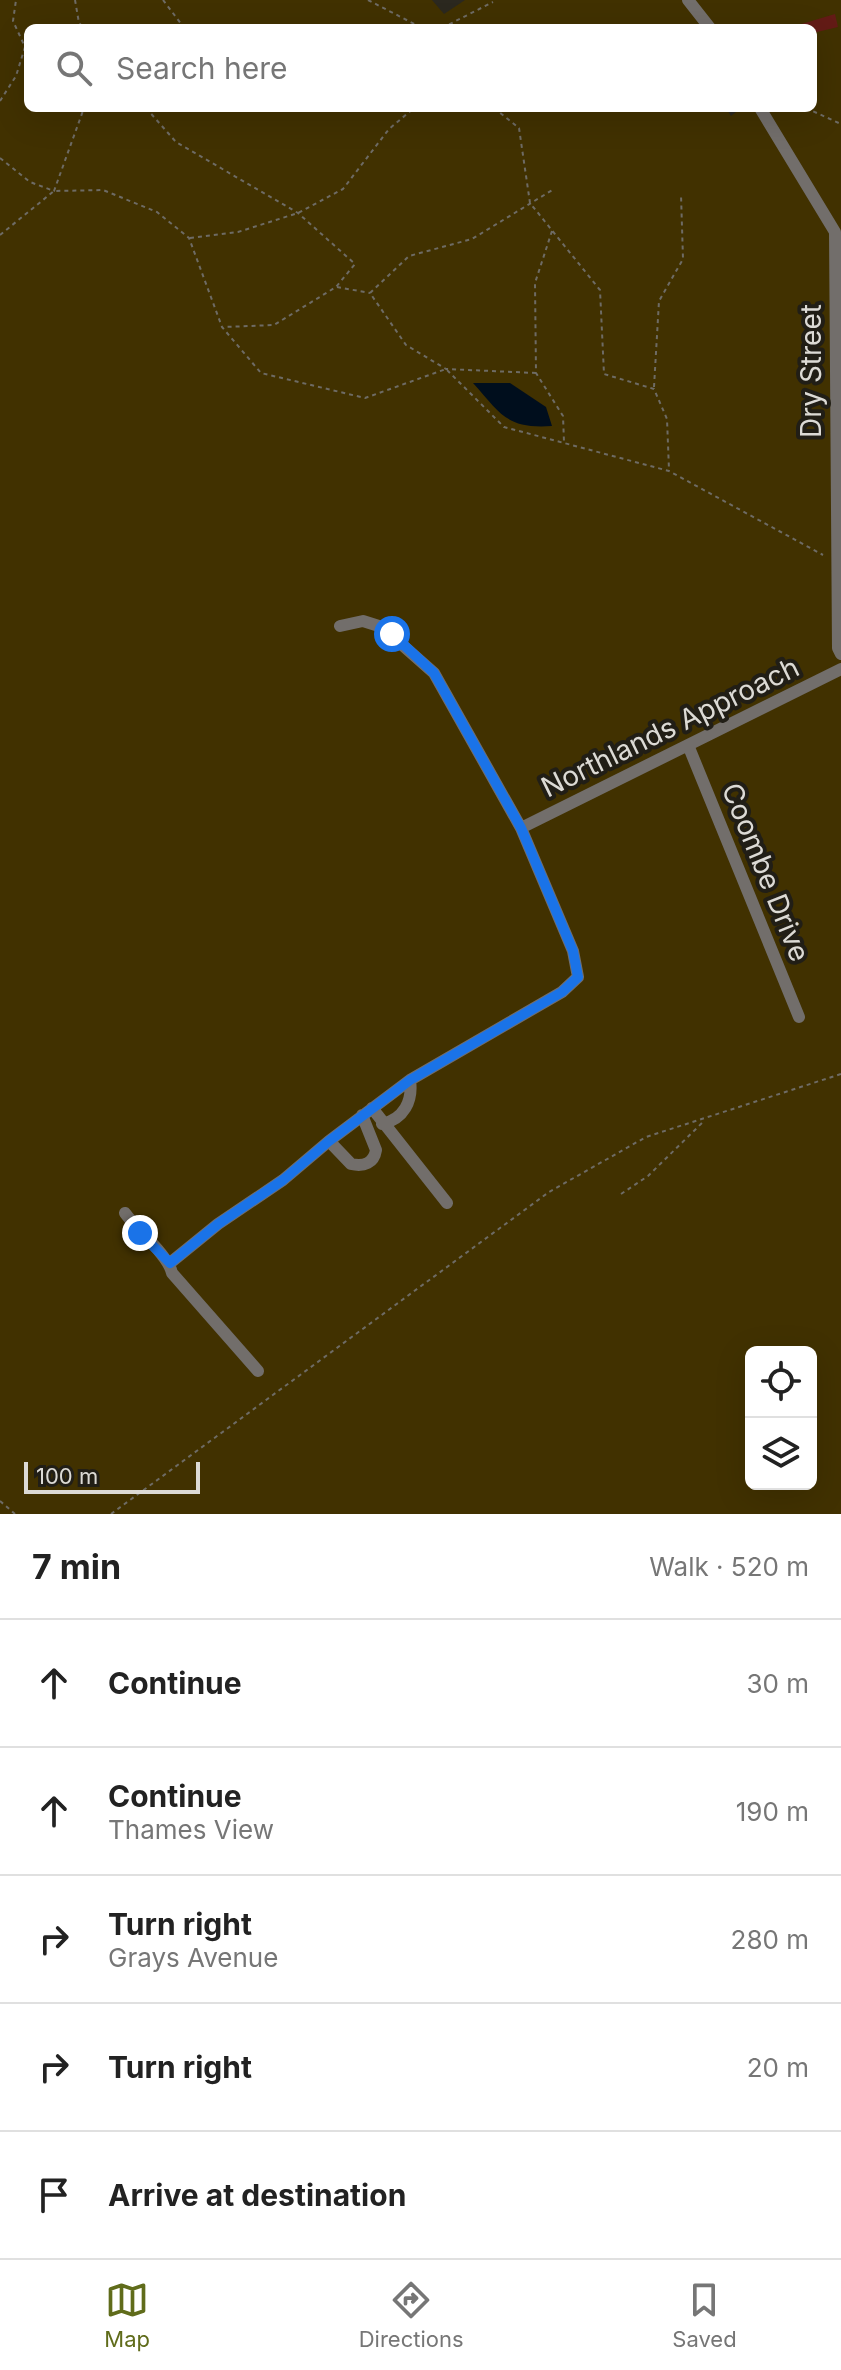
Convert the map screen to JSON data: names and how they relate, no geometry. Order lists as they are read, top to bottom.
{
  "streets": {
    "street": ["Dry Street", "Northlands Approach", "Coombe Drive"]
  },
  "crossings": [
    ["Northlands Approach", "Coombe Drive"]
  ],
  "scale_bar": "100 m",
  "page": {
    "search": "Search here",
    "scale": "100 m",
    "heading": ["7 min", "Walk · 520 m"],
    "list": [
      ["Continue", "30 m"],
      ["Continue", "Thames View", "190 m"],
      ["Turn right", "Grays Avenue", "280 m"],
      ["Turn right", "20 m"],
      "Arrive at destination"
    ],
    "nav": ["Map", "Directions", "Saved"]
  }
}
